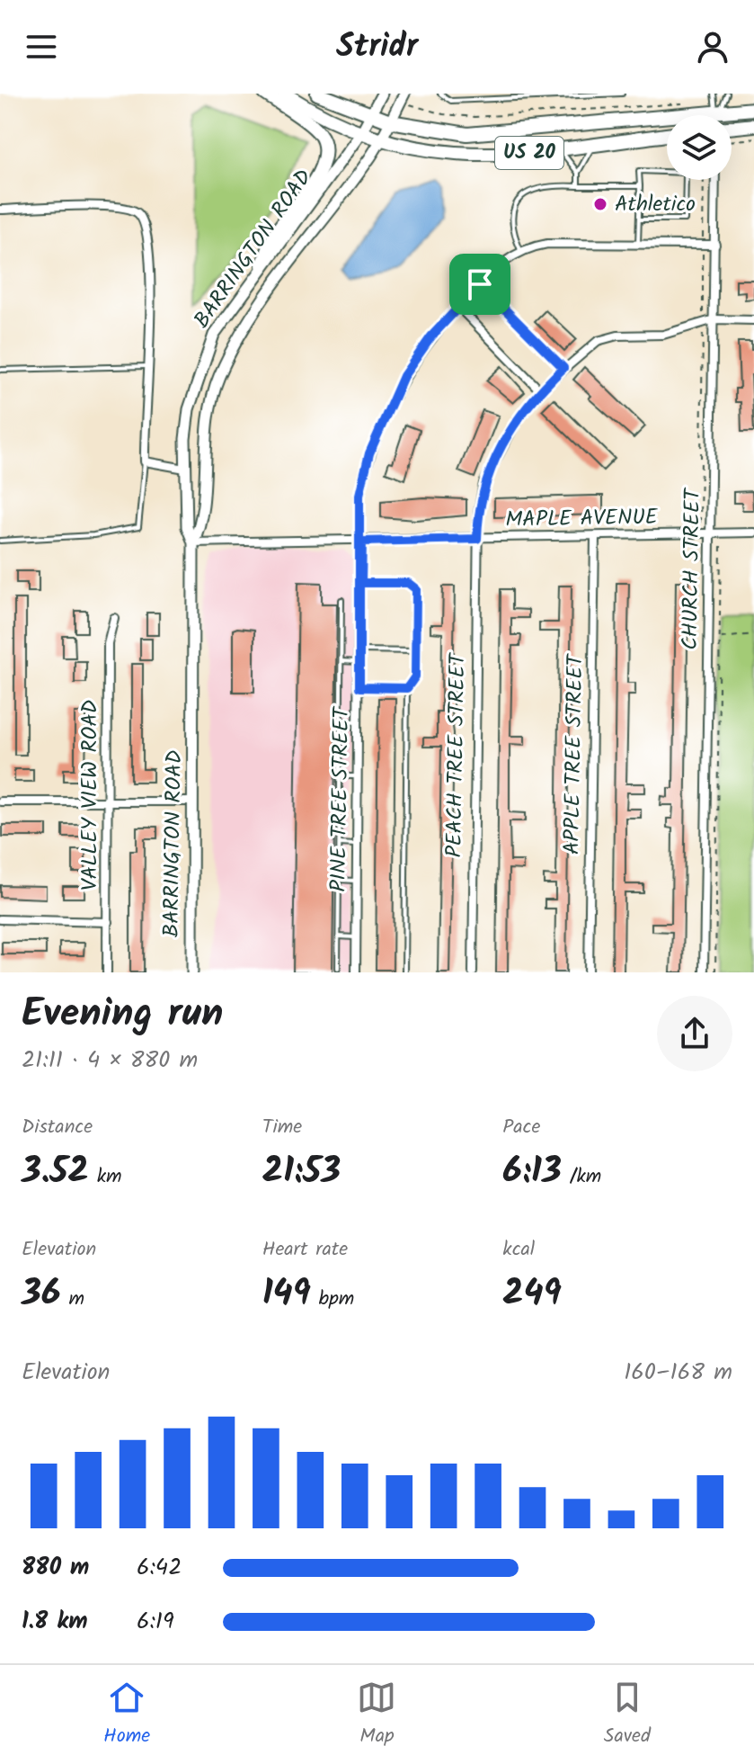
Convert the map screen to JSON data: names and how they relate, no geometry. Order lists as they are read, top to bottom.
{
  "streets": {
    "highway": ["US 20"],
    "main road": ["BARRINGTON ROAD"],
    "street": [
      "MAPLE AVENUE",
      "CHURCH STREET",
      "APPLE TREE STREET",
      "PEACH TREE STREET",
      "VALLEY VIEW ROAD",
      "PINE TREE STREET"
    ]
  },
  "crossings": [
    ["US 20", "BARRINGTON ROAD"],
    ["BARRINGTON ROAD", "MAPLE AVENUE"],
    ["MAPLE AVENUE", "CHURCH STREET"],
    ["MAPLE AVENUE", "APPLE TREE STREET"],
    ["MAPLE AVENUE", "PEACH TREE STREET"],
    ["MAPLE AVENUE", "PINE TREE STREET"],
    ["CHURCH STREET", "PEACH TREE STREET"]
  ],
  "places": ["Athletico"],
  "page": {
    "header": "Stridr",
    "heading": ["Evening run", "21:11 · 4 × 880 m"],
    "stats": [
      ["Distance", "3.52 km"],
      ["Time", "21:53"],
      ["Pace", "6:13 /km"],
      ["Elevation", "36 m"],
      ["Heart rate", "149 bpm"],
      ["kcal", "249"]
    ],
    "chart": ["Elevation", "160–168 m"],
    "list": [
      {
        "name": "880 m",
        "note": "6:42"
      },
      {
        "name": "1.8 km",
        "note": "6:19"
      }
    ],
    "tabs": ["Home", "Map", "Saved"]
  }
}
